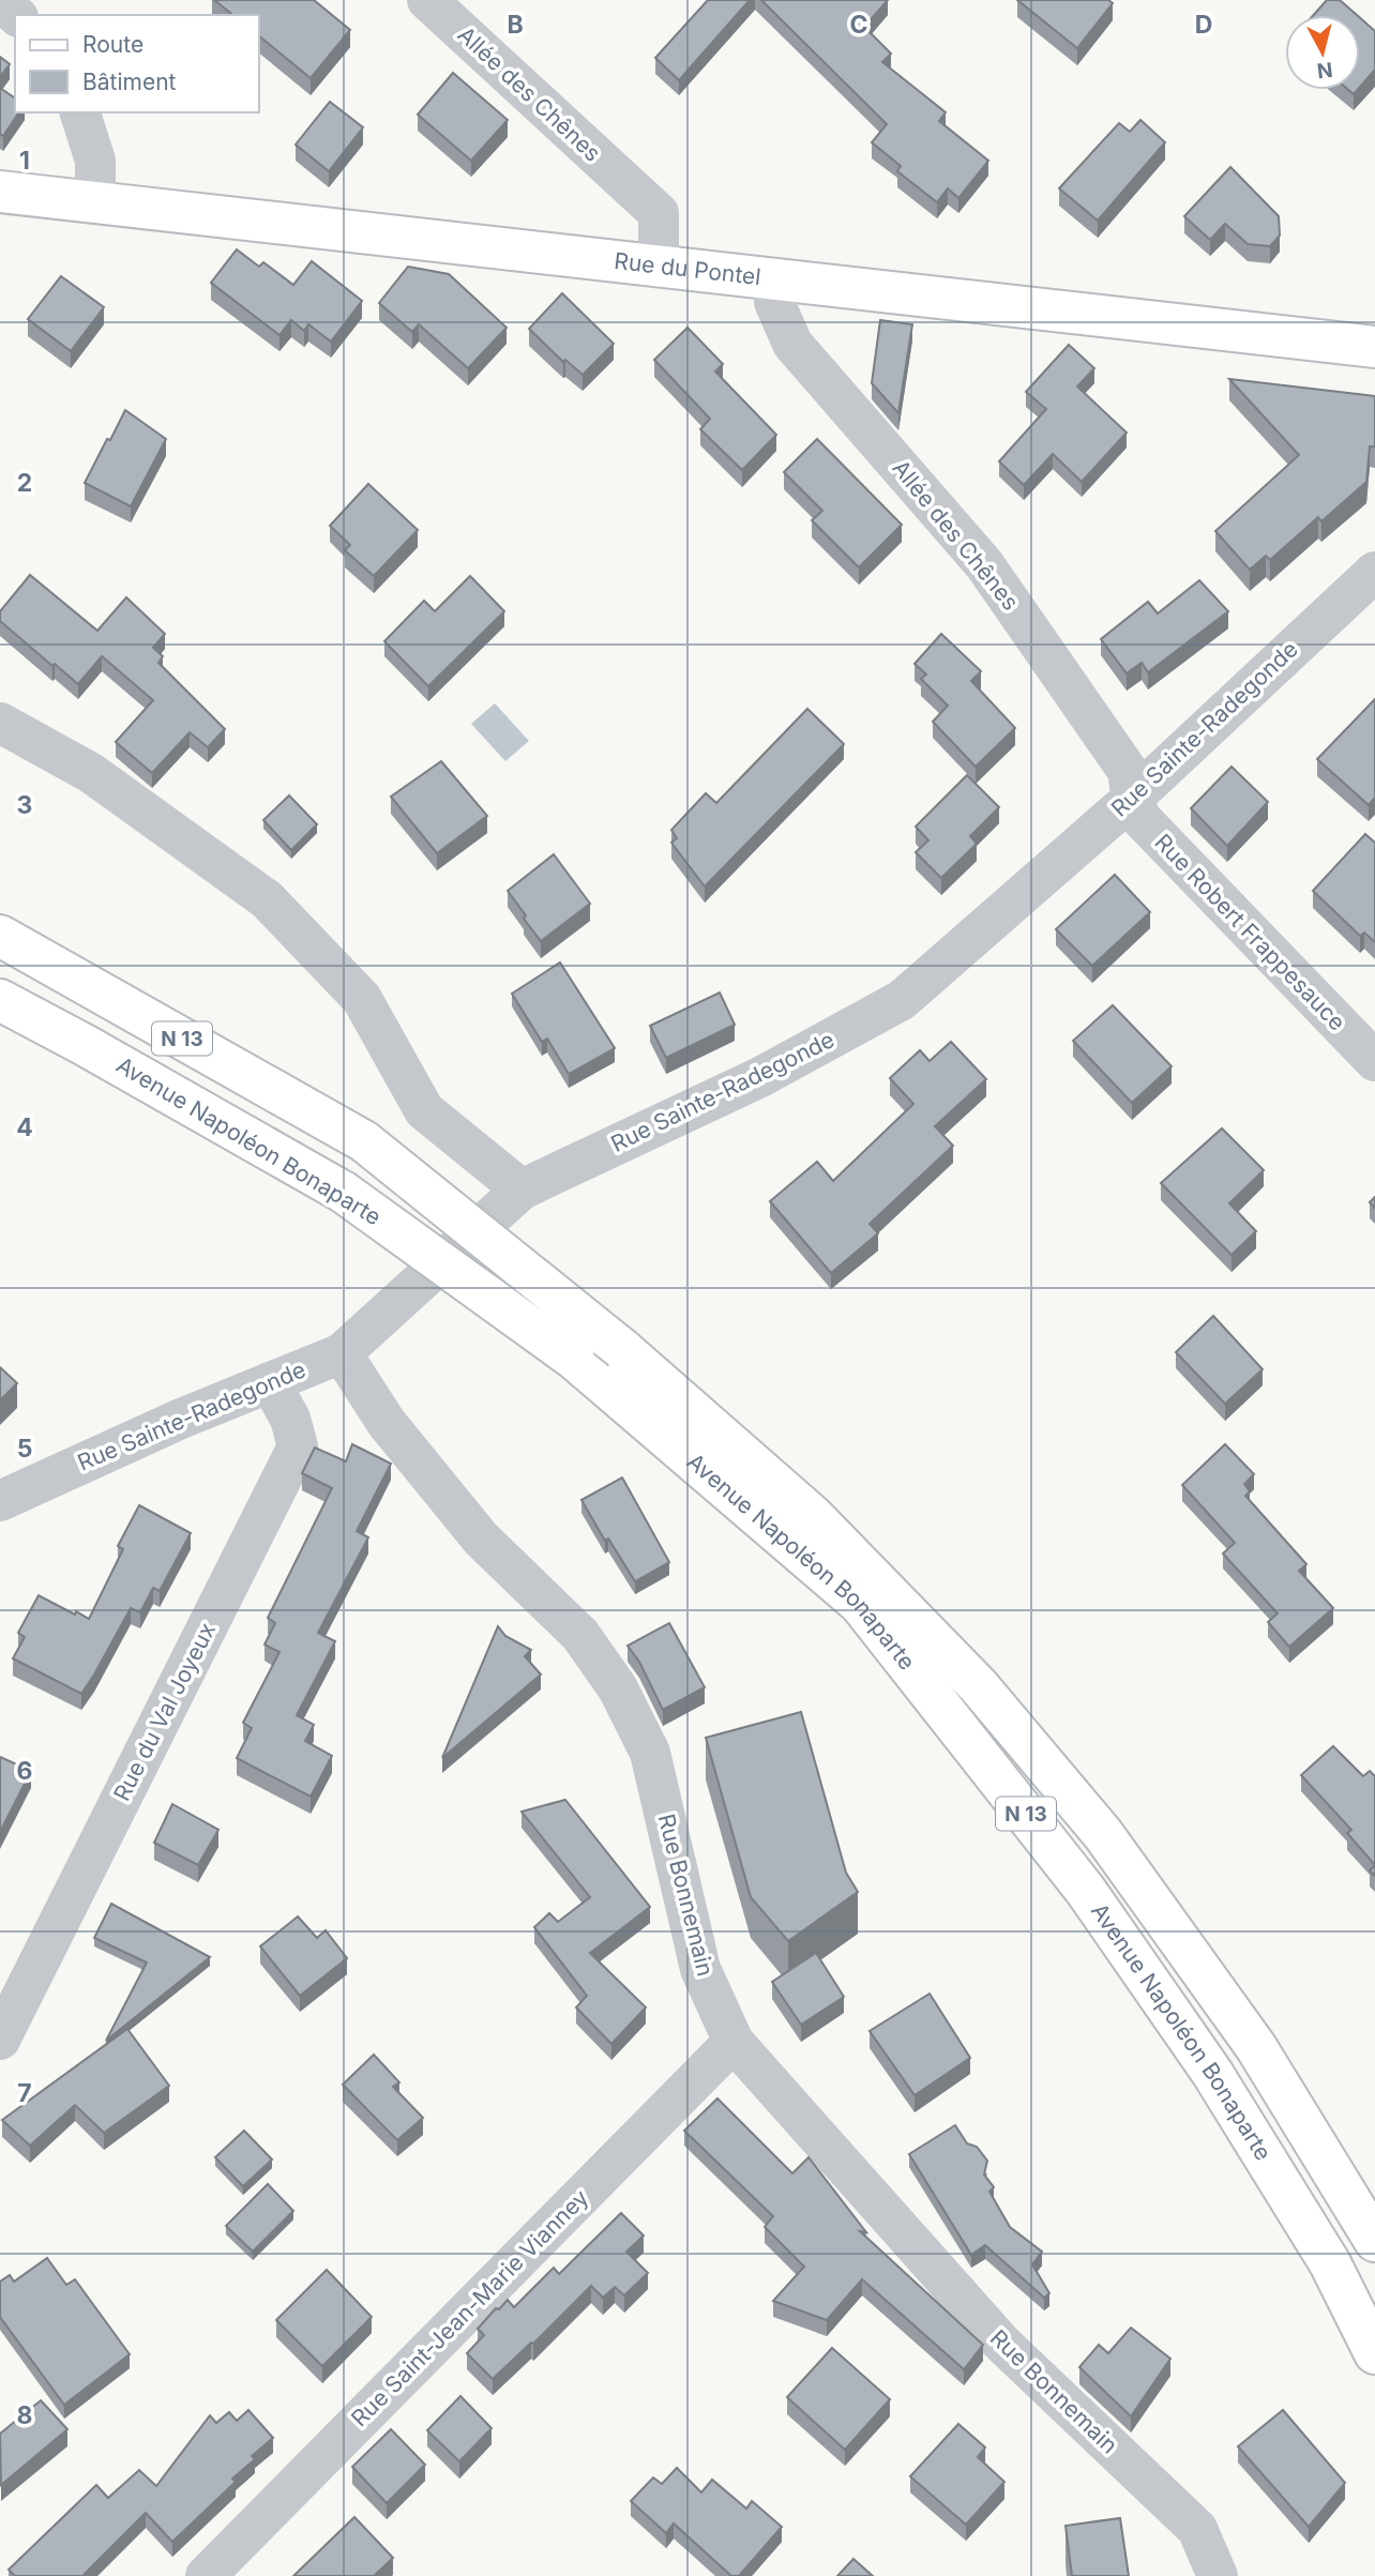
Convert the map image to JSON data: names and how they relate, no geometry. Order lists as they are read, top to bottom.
{
  "streets": {
    "main road": ["Rue du Pontel", "N 13", "Avenue Napoléon Bonaparte"],
    "street": [
      "Allée des Chênes",
      "Rue Sainte-Radegonde",
      "Rue Robert Frappesauce",
      "Rue du Val Joyeux",
      "Rue Bonnemain",
      "Rue Saint-Jean-Marie Vianney"
    ]
  },
  "crossings": [
    ["Allée des Chênes", "Rue du Pontel"],
    ["Allée des Chênes", "Rue Sainte-Radegonde"],
    ["Allée des Chênes", "Rue Robert Frappesauce"],
    ["Rue Sainte-Radegonde", "Rue Robert Frappesauce"],
    ["Rue Sainte-Radegonde", "Rue du Val Joyeux"],
    ["Rue Sainte-Radegonde", "Rue Bonnemain"],
    ["Rue Bonnemain", "Rue Saint-Jean-Marie Vianney"]
  ],
  "legend": ["Route", "Bâtiment"],
  "north": "bottom",
  "grid": {
    "columns": ["B", "C", "D"],
    "rows": [
      "1",
      "2",
      "3",
      "4",
      "5",
      "6",
      "7",
      "8"
    ]
  }
}
